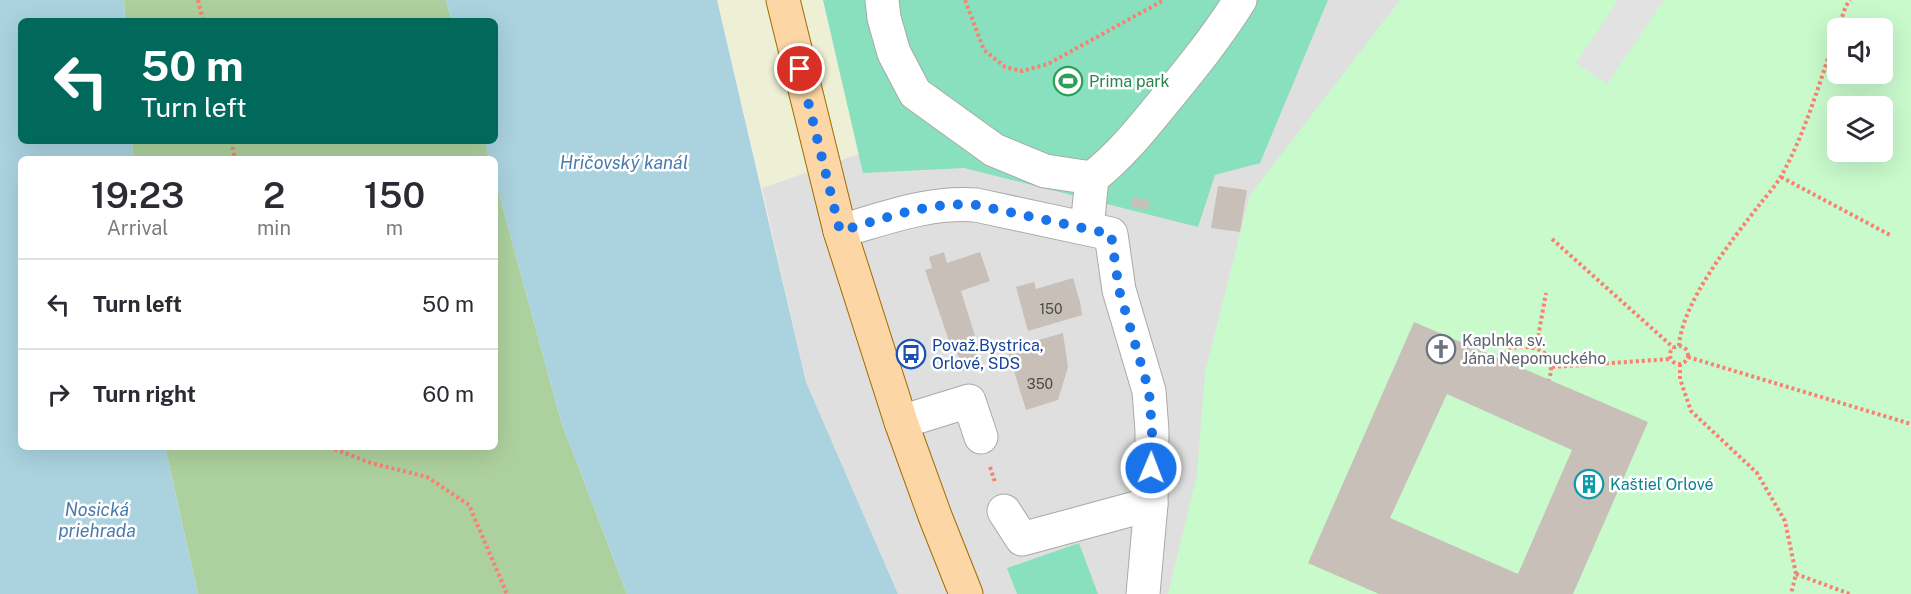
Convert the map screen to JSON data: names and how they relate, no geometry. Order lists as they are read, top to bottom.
{
  "water": ["Hričovský kanál", "Nosická priehrada"],
  "places": {
    "sports": ["Prima park"],
    "church": ["Kaplnka sv. Jána Nepomuckého"],
    "bus stop": ["Považ.Bystrica, Orlové, SDS"],
    "building": ["Kaštieľ Orlové"]
  },
  "house_numbers": ["150", "350"],
  "page": {
    "turn": ["50 m", "Turn left"],
    "eta": [
      "19:23",
      "Arrival",
      "2",
      "min",
      "150",
      "m"
    ],
    "list": [
      {
        "name": "Turn left",
        "value": "50 m"
      },
      {
        "name": "Turn right",
        "value": "60 m"
      }
    ]
  }
}
